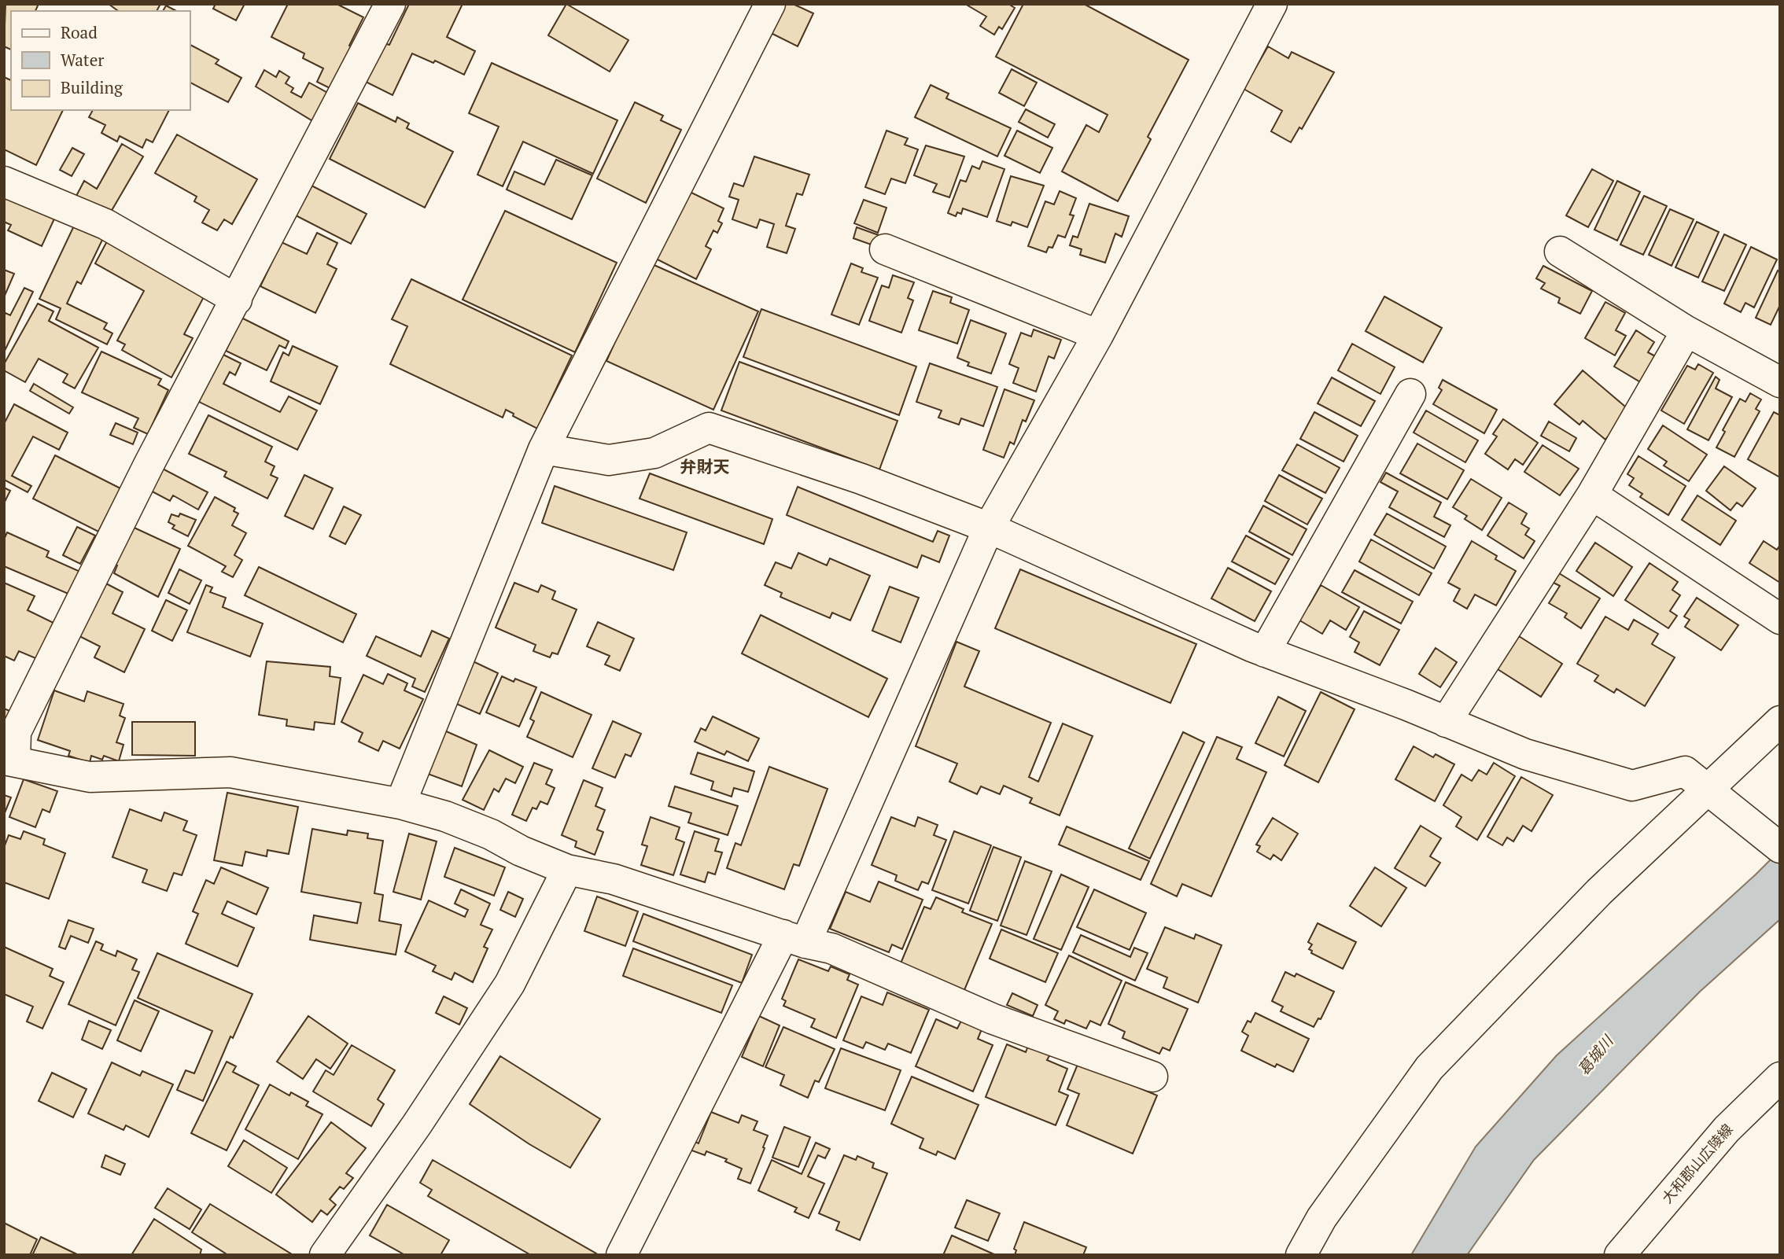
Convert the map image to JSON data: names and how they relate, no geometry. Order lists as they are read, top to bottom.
{
  "streets": {
    "street": ["大和郡山広陵線"]
  },
  "districts": ["弁財天"],
  "water": ["葛城川"],
  "legend": ["Road", "Water", "Building"]
}
